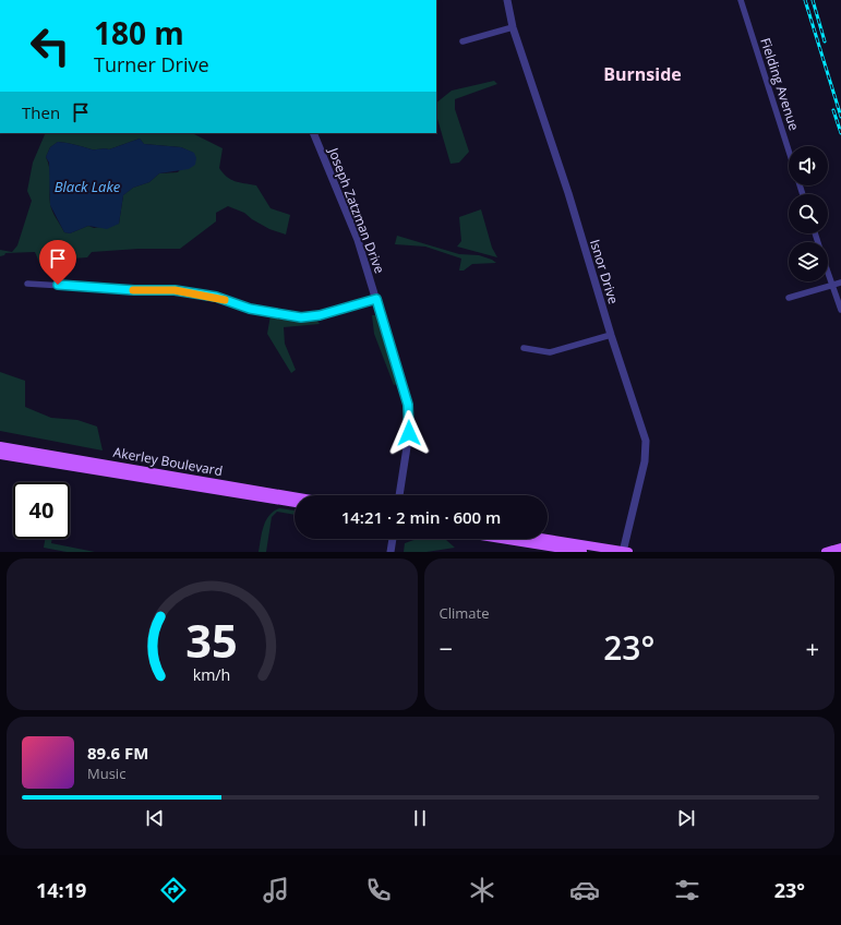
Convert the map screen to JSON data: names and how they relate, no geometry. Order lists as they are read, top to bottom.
{
  "streets": {
    "main road": ["Akerley Boulevard"],
    "street": ["Fielding Avenue", "Joseph Zatzman Drive", "Isnor Drive"]
  },
  "districts": ["Burnside"],
  "water": ["Black Lake"],
  "page": {
    "turn": ["180 m", "Turner Drive"],
    "then": "Then",
    "limit": "40",
    "trip": "14:21 · 2 min · 600 m",
    "tile": "Climate",
    "heat": ["−", "23°", "+"],
    "song": ["89.6 FM", "Music"],
    "tabs": ["14:19", "23°"],
    "gauge": ["35", "km/h"]
  }
}
